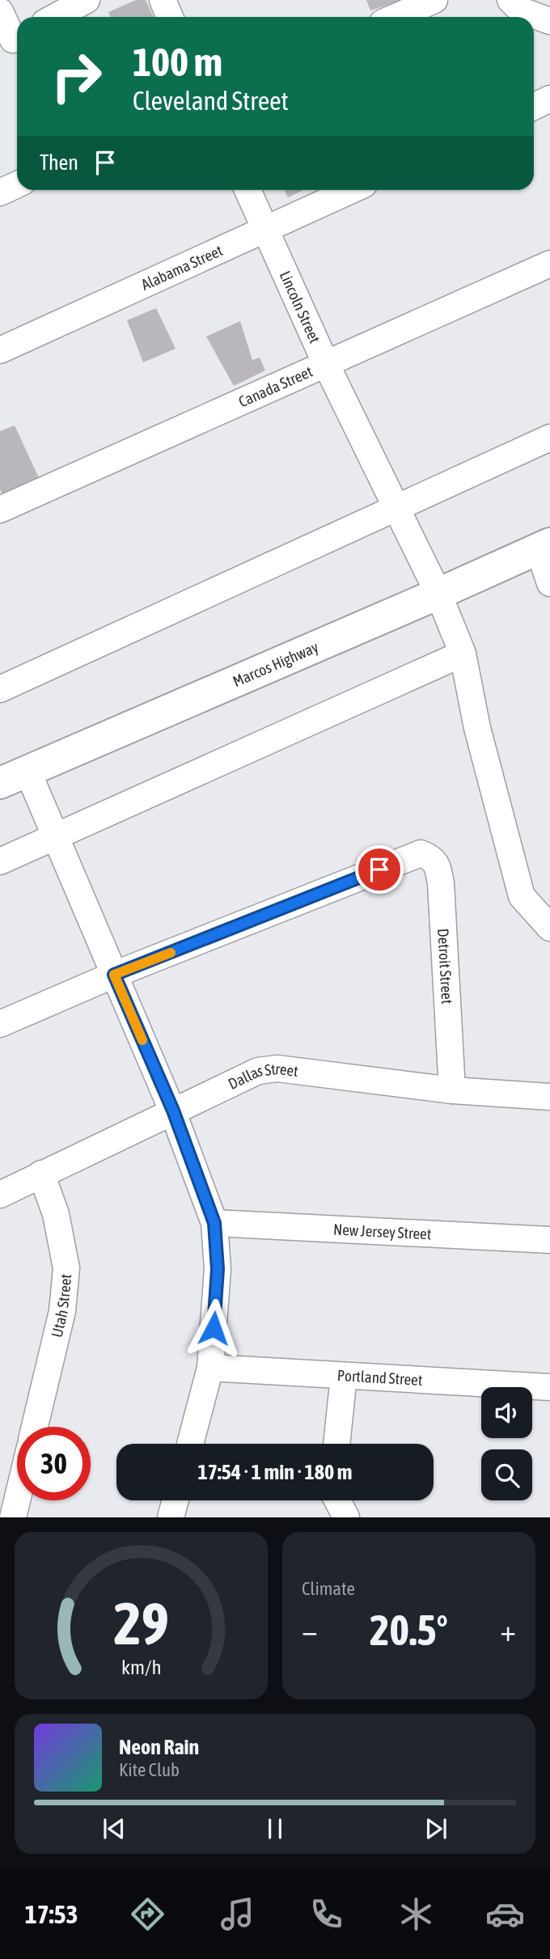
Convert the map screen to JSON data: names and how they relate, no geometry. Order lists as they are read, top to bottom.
{
  "streets": {
    "main road": ["Marcos Highway"],
    "street": [
      "Alabama Street",
      "Lincoln Street",
      "Canada Street",
      "Detroit Street",
      "Dallas Street",
      "New Jersey Street",
      "Utah Street",
      "Portland Street"
    ]
  },
  "crossings": [
    ["Alabama Street", "Lincoln Street"],
    ["Lincoln Street", "Canada Street"],
    ["Lincoln Street", "Marcos Highway"],
    ["Detroit Street", "Dallas Street"],
    ["Dallas Street", "Utah Street"]
  ],
  "page": {
    "turn": ["100 m", "Cleveland Street"],
    "then": "Then",
    "limit": "30",
    "trip": "17:54 · 1 min · 180 m",
    "tile": "Climate",
    "heat": ["−", "20.5°", "+"],
    "song": ["Neon Rain", "Kite Club"],
    "tabs": "17:53",
    "gauge": ["29", "km/h"]
  }
}
